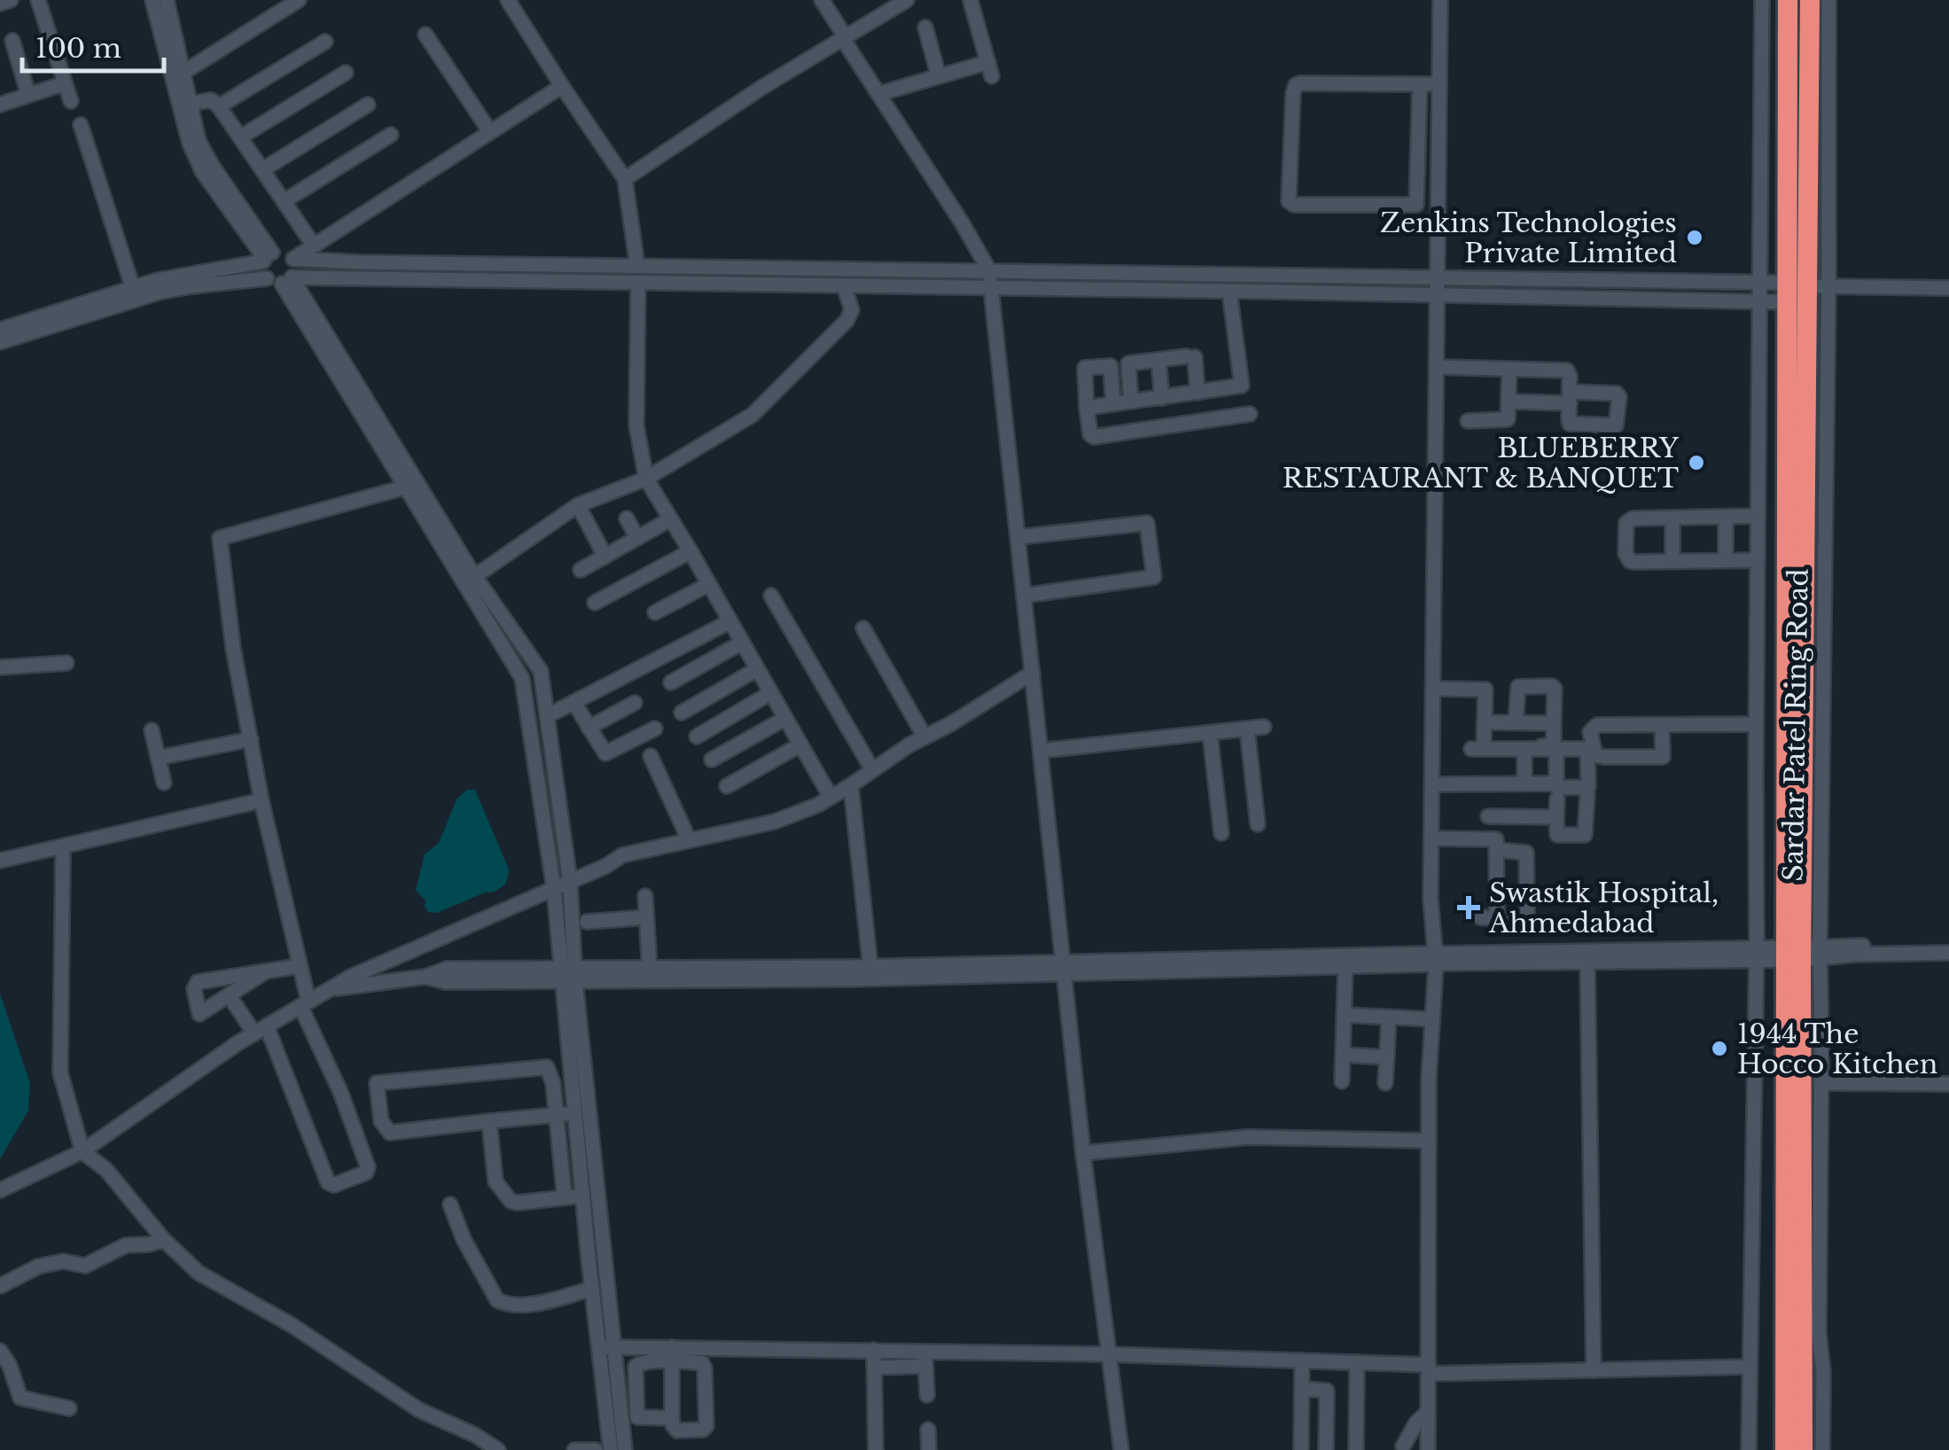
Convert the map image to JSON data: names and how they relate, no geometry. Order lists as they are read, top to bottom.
{
  "streets": {
    "highway": ["Sardar Patel Ring Road"]
  },
  "places": {
    "other": ["Zenkins Technologies Private Limited", "BLUEBERRY RESTAURANT & BANQUET", "1944 The Hocco Kitchen"],
    "health": ["Swastik Hospital, Ahmedabad"]
  },
  "scale_bar": "100 m"
}
